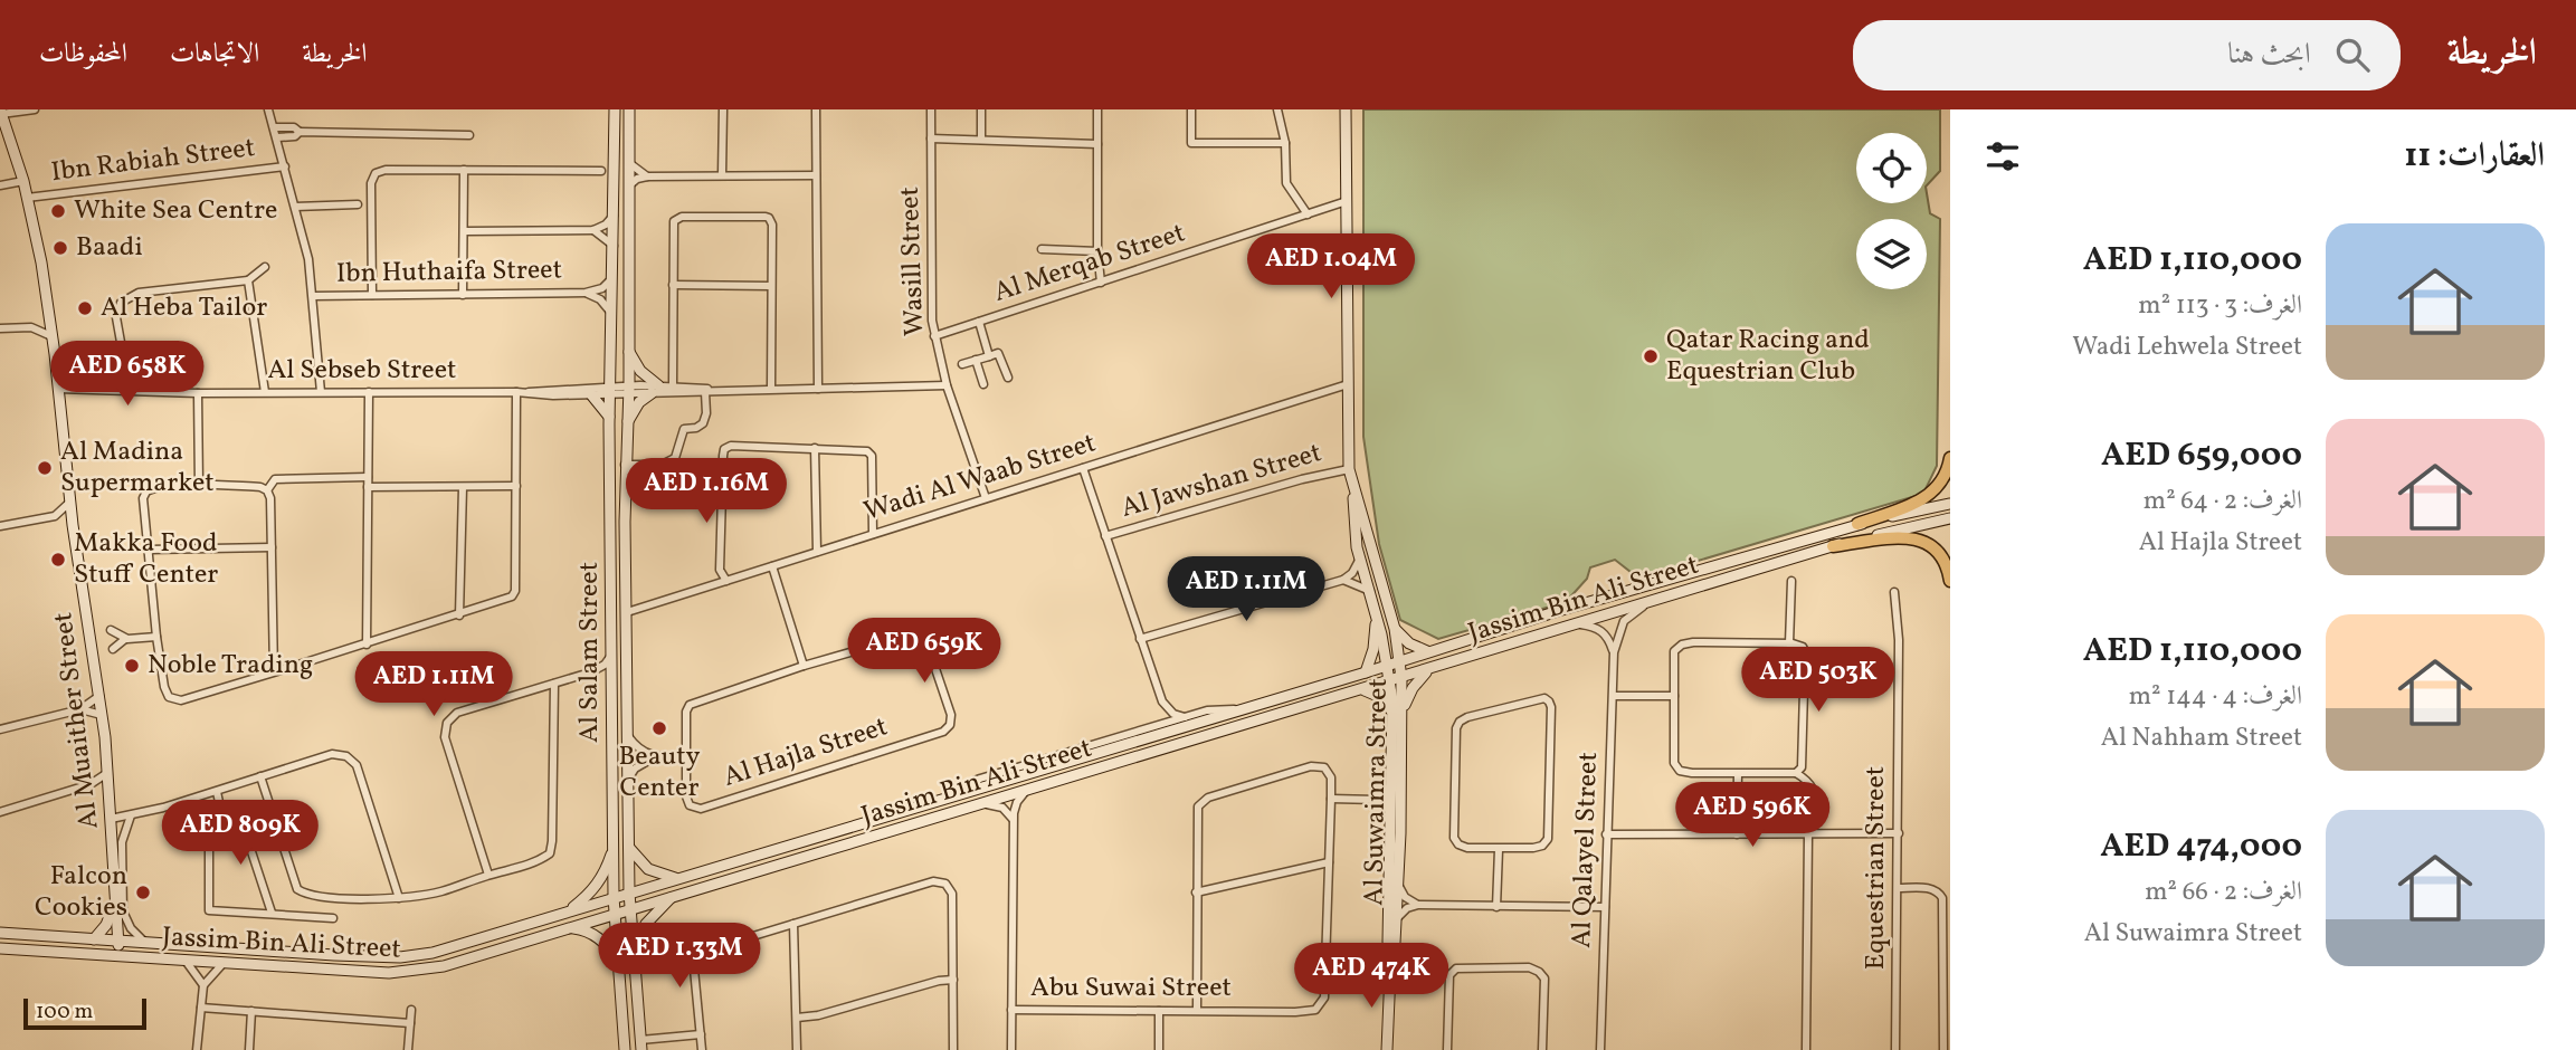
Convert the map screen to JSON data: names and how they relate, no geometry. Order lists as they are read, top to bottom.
{
  "streets": {
    "street": [
      "Ibn Rabiah Street",
      "Wasill Street",
      "Al Merqab Street",
      "Ibn Huthaifa Street",
      "Al Sebseb Street",
      "Wadi Al Waab Street",
      "Al Jawshan Street",
      "Jassim Bin Ali Street",
      "Al Salam Street",
      "Al Muaither Street",
      "Al Hajla Street",
      "Al Suwaimra Street",
      "Al Qalayel Street",
      "Equestrian Street",
      "Abu Suwai Street"
    ]
  },
  "crossings": [
    ["Ibn Rabiah Street", "Al Muaither Street"],
    ["Wasill Street", "Al Merqab Street"],
    ["Wasill Street", "Al Sebseb Street"],
    ["Wasill Street", "Wadi Al Waab Street"],
    ["Ibn Huthaifa Street", "Al Salam Street"],
    ["Al Sebseb Street", "Al Salam Street"],
    ["Al Sebseb Street", "Al Muaither Street"],
    ["Wadi Al Waab Street", "Al Salam Street"],
    ["Jassim Bin Ali Street", "Al Salam Street"],
    ["Jassim Bin Ali Street", "Al Muaither Street"],
    ["Jassim Bin Ali Street", "Al Suwaimra Street"],
    ["Jassim Bin Ali Street", "Al Qalayel Street"]
  ],
  "places": [
    "White Sea Centre",
    "Baadi",
    "Al Heba Tailor",
    "Qatar Racing and Equestrian Club",
    "Al Madina Supermarket",
    "Makka Food Stuff Center",
    "Noble Trading",
    "Beauty Center",
    "Falcon Cookies"
  ],
  "scale_bar": "100 m",
  "page": {
    "header": "الخريطة",
    "search": "ابحث هنا",
    "nav": ["الخريطة", "الاتجاهات", "المحفوظات"],
    "heading": "العقارات: 11",
    "list": [
      {
        "name": "AED 1,110,000",
        "note": "الغرف: 3 · 113 m² · Wadi Lehwela Street"
      },
      {
        "name": "AED 659,000",
        "note": "الغرف: 2 · 64 m² · Al Hajla Street"
      },
      {
        "name": "AED 1,110,000",
        "note": "الغرف: 4 · 144 m² · Al Nahham Street"
      },
      {
        "name": "AED 474,000",
        "note": "الغرف: 2 · 66 m² · Al Suwaimra Street"
      }
    ],
    "price": [
      "AED 1.04M",
      "AED 658K",
      "AED 1.16M",
      "AED 1.11M",
      "AED 659K",
      "AED 503K",
      "AED 1.11M",
      "AED 596K",
      "AED 809K",
      "AED 1.33M",
      "AED 474K"
    ],
    "scale": "100 m"
  }
}
